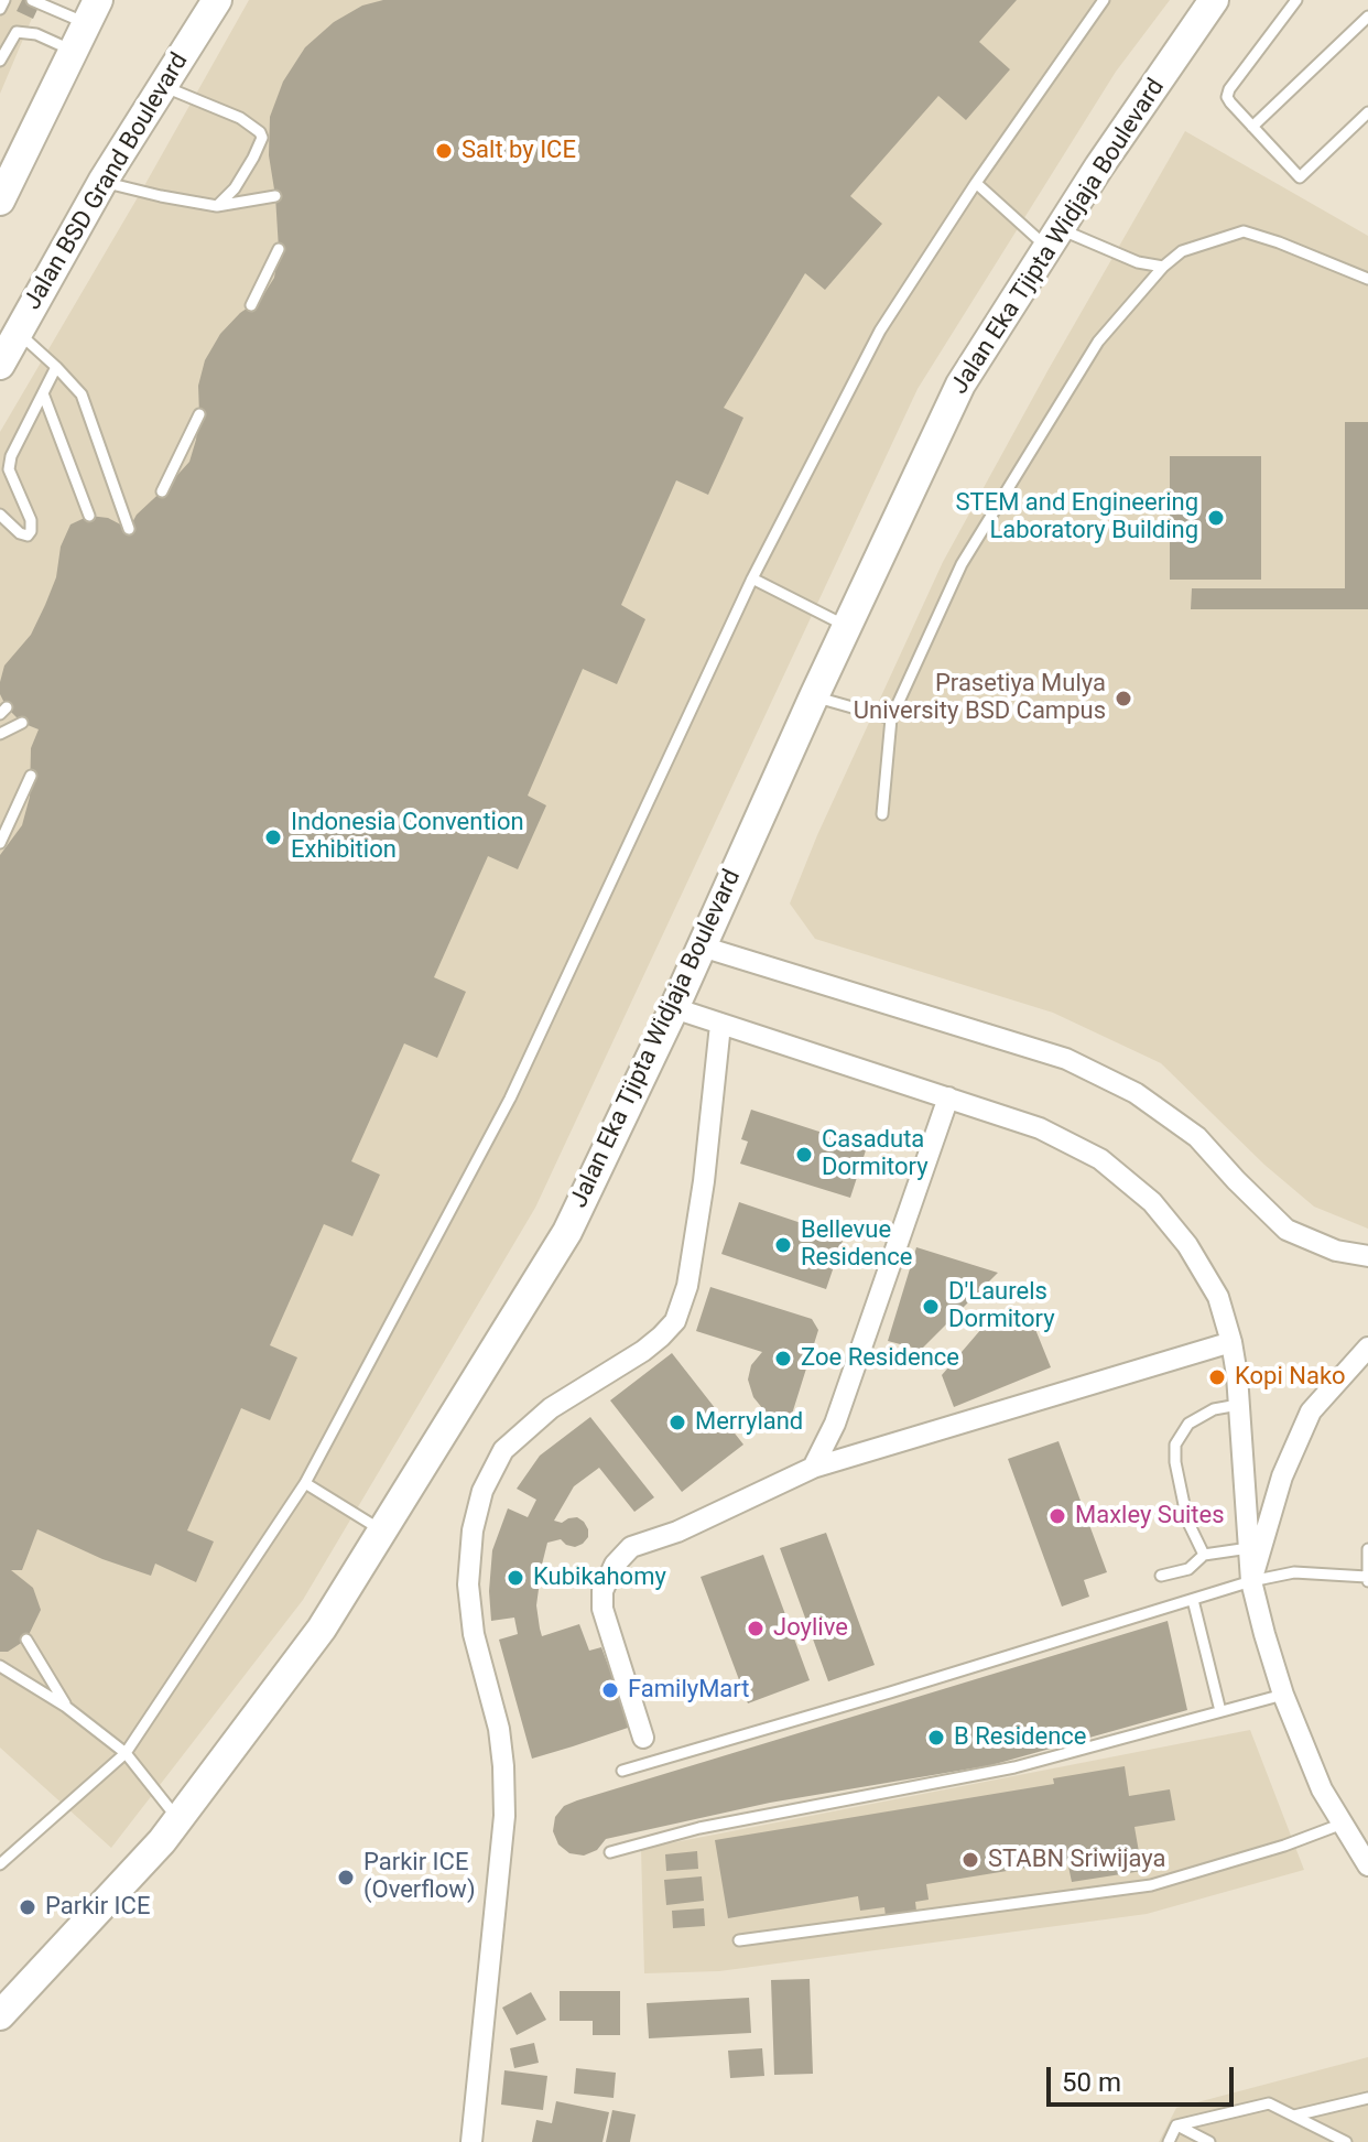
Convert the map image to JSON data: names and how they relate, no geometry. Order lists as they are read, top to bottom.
{
  "streets": {
    "street": ["Jalan BSD Grand Boulevard", "Jalan Eka Tjipta Widjaja Boulevard"]
  },
  "places": [
    "Salt by ICE",
    "STEM and Engineering Laboratory Building",
    "Prasetiya Mulya University BSD Campus",
    "Indonesia Convention Exhibition",
    "Casaduta Dormitory",
    "Bellevue Residence",
    "D'Laurels Dormitory",
    "Zoe Residence",
    "Kopi Nako",
    "Merryland",
    "Maxley Suites",
    "Kubikahomy",
    "Joylive",
    "FamilyMart",
    "B Residence",
    "STABN Sriwijaya",
    "Parkir ICE (Overflow)",
    "Parkir ICE"
  ],
  "scale_bar": "50 m"
}
